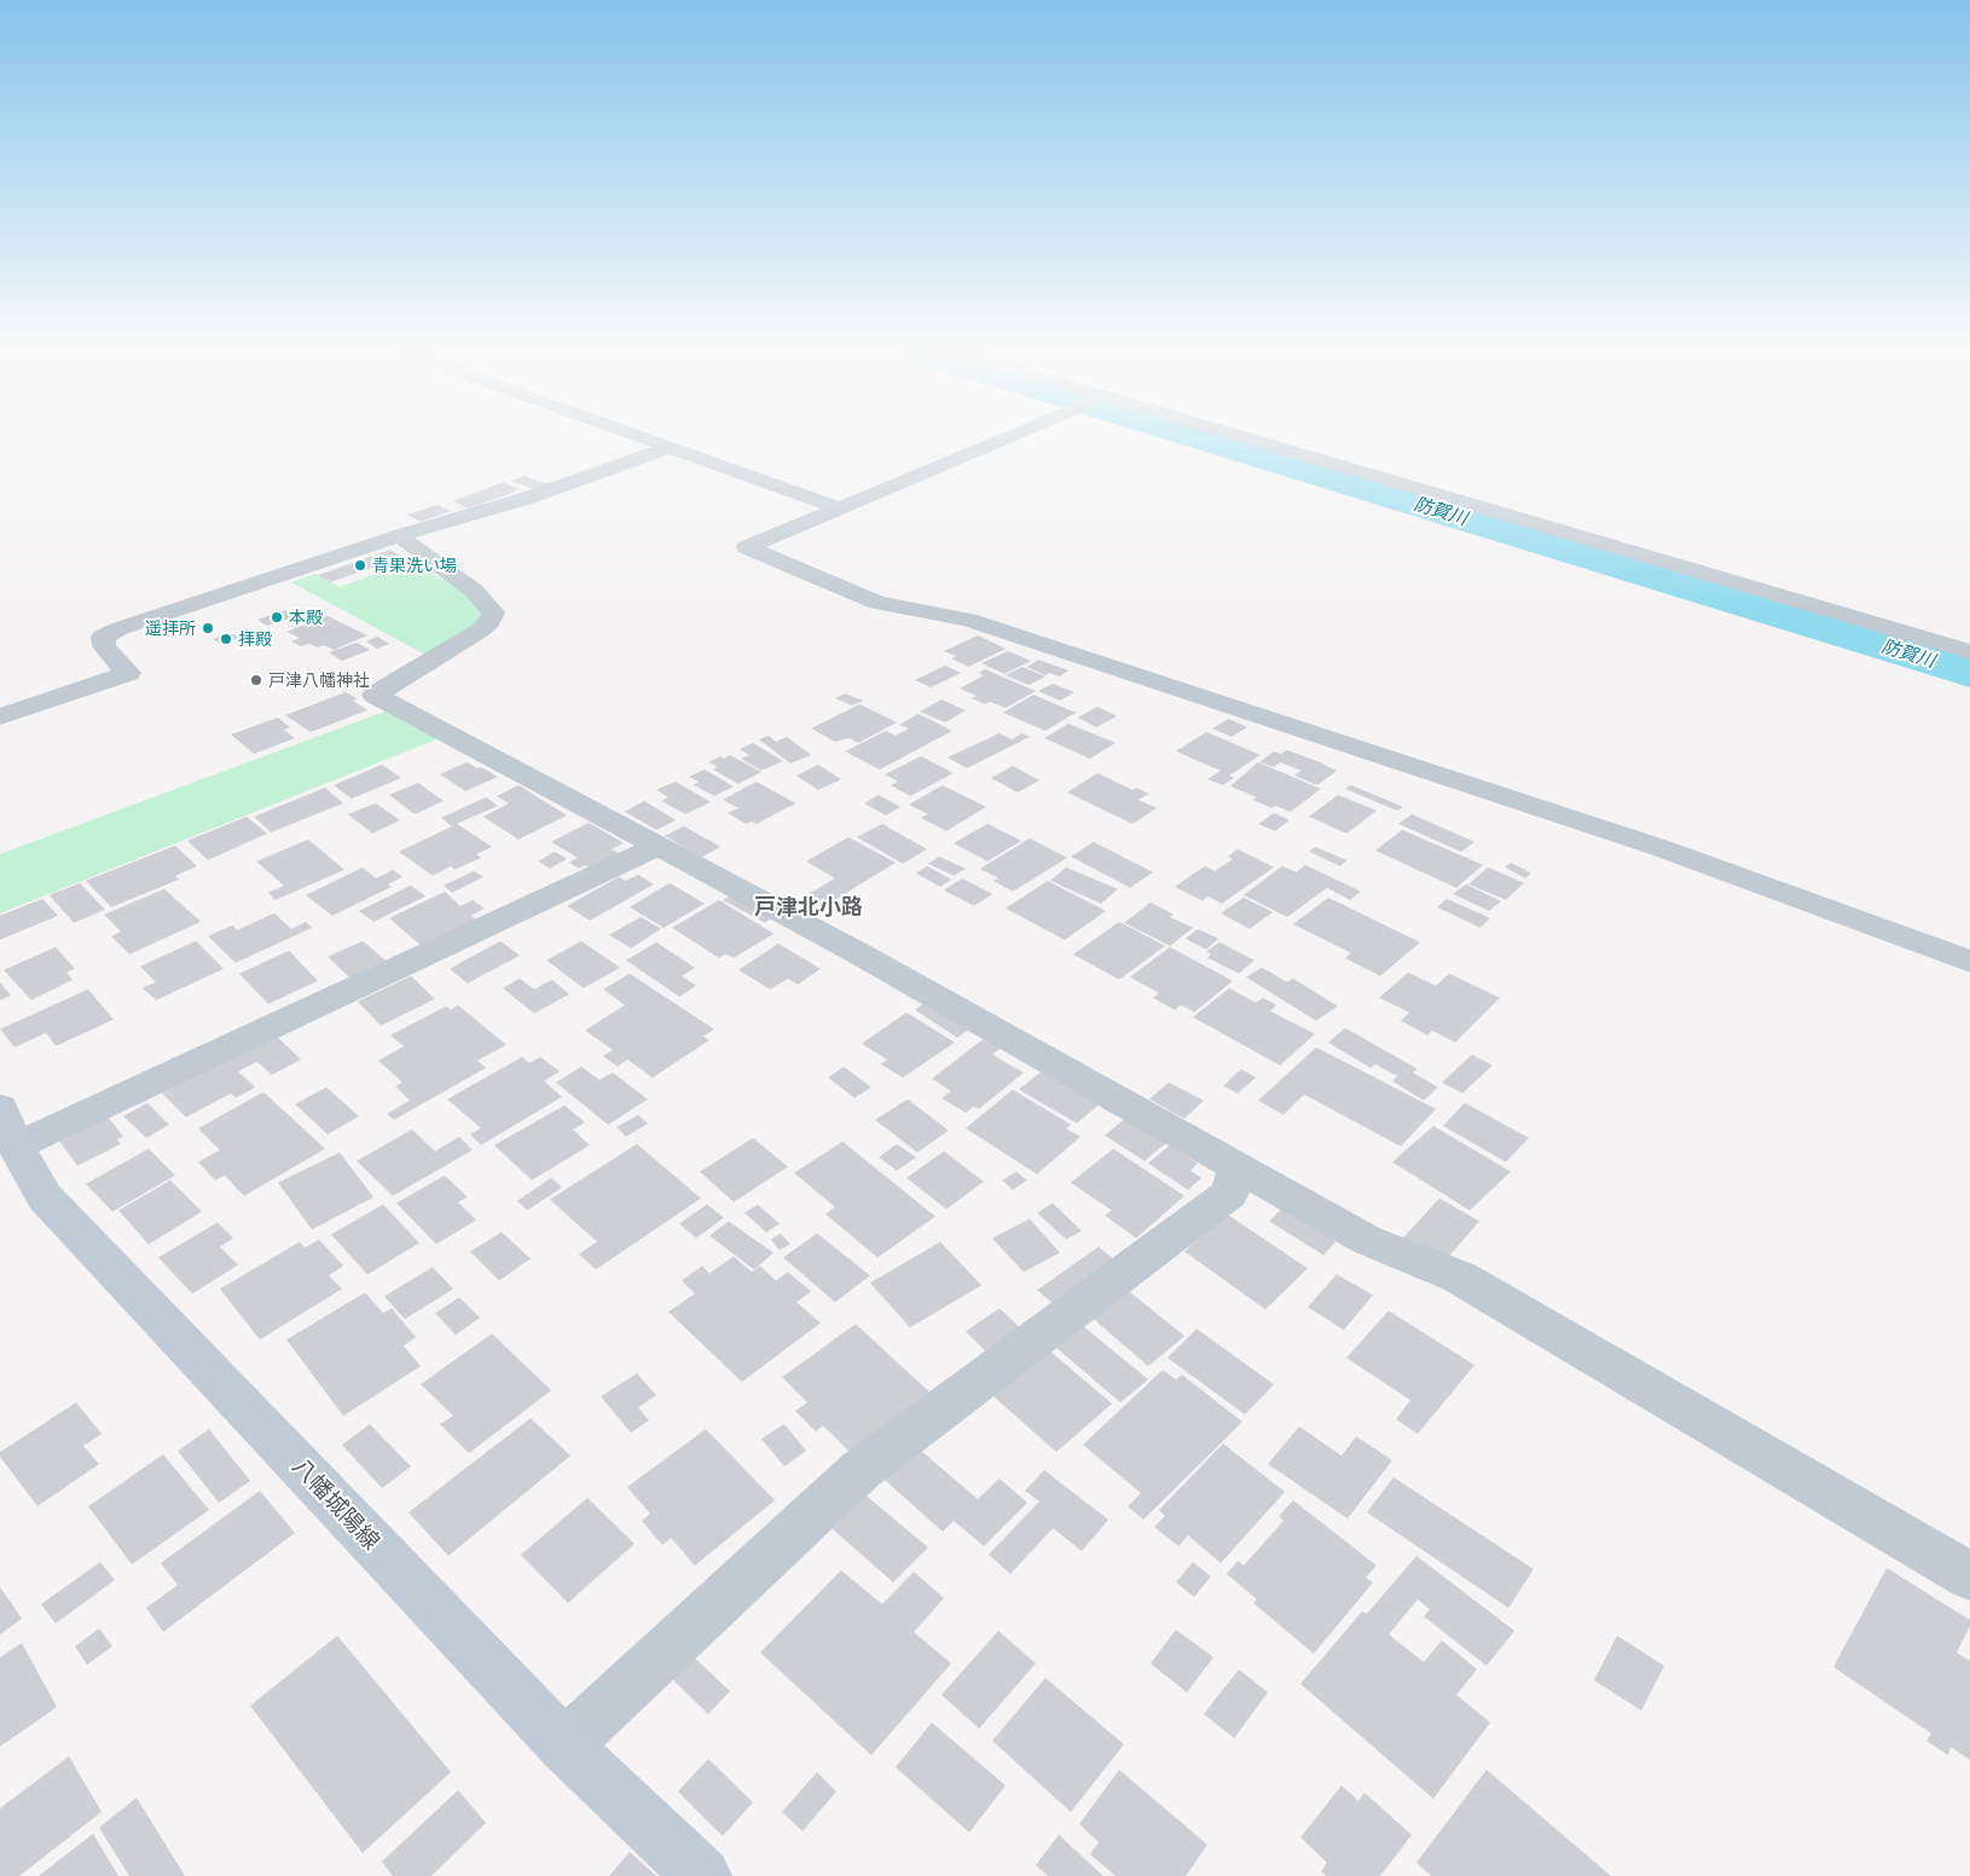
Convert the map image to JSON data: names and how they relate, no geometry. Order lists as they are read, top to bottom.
{
  "streets": {
    "main road": ["八幡城陽線"]
  },
  "districts": ["戸津北小路"],
  "water": ["防賀川"],
  "places": [
    "青果洗い場",
    "本殿",
    "遥拝所",
    "拝殿",
    "戸津八幡神社"
  ]
}
